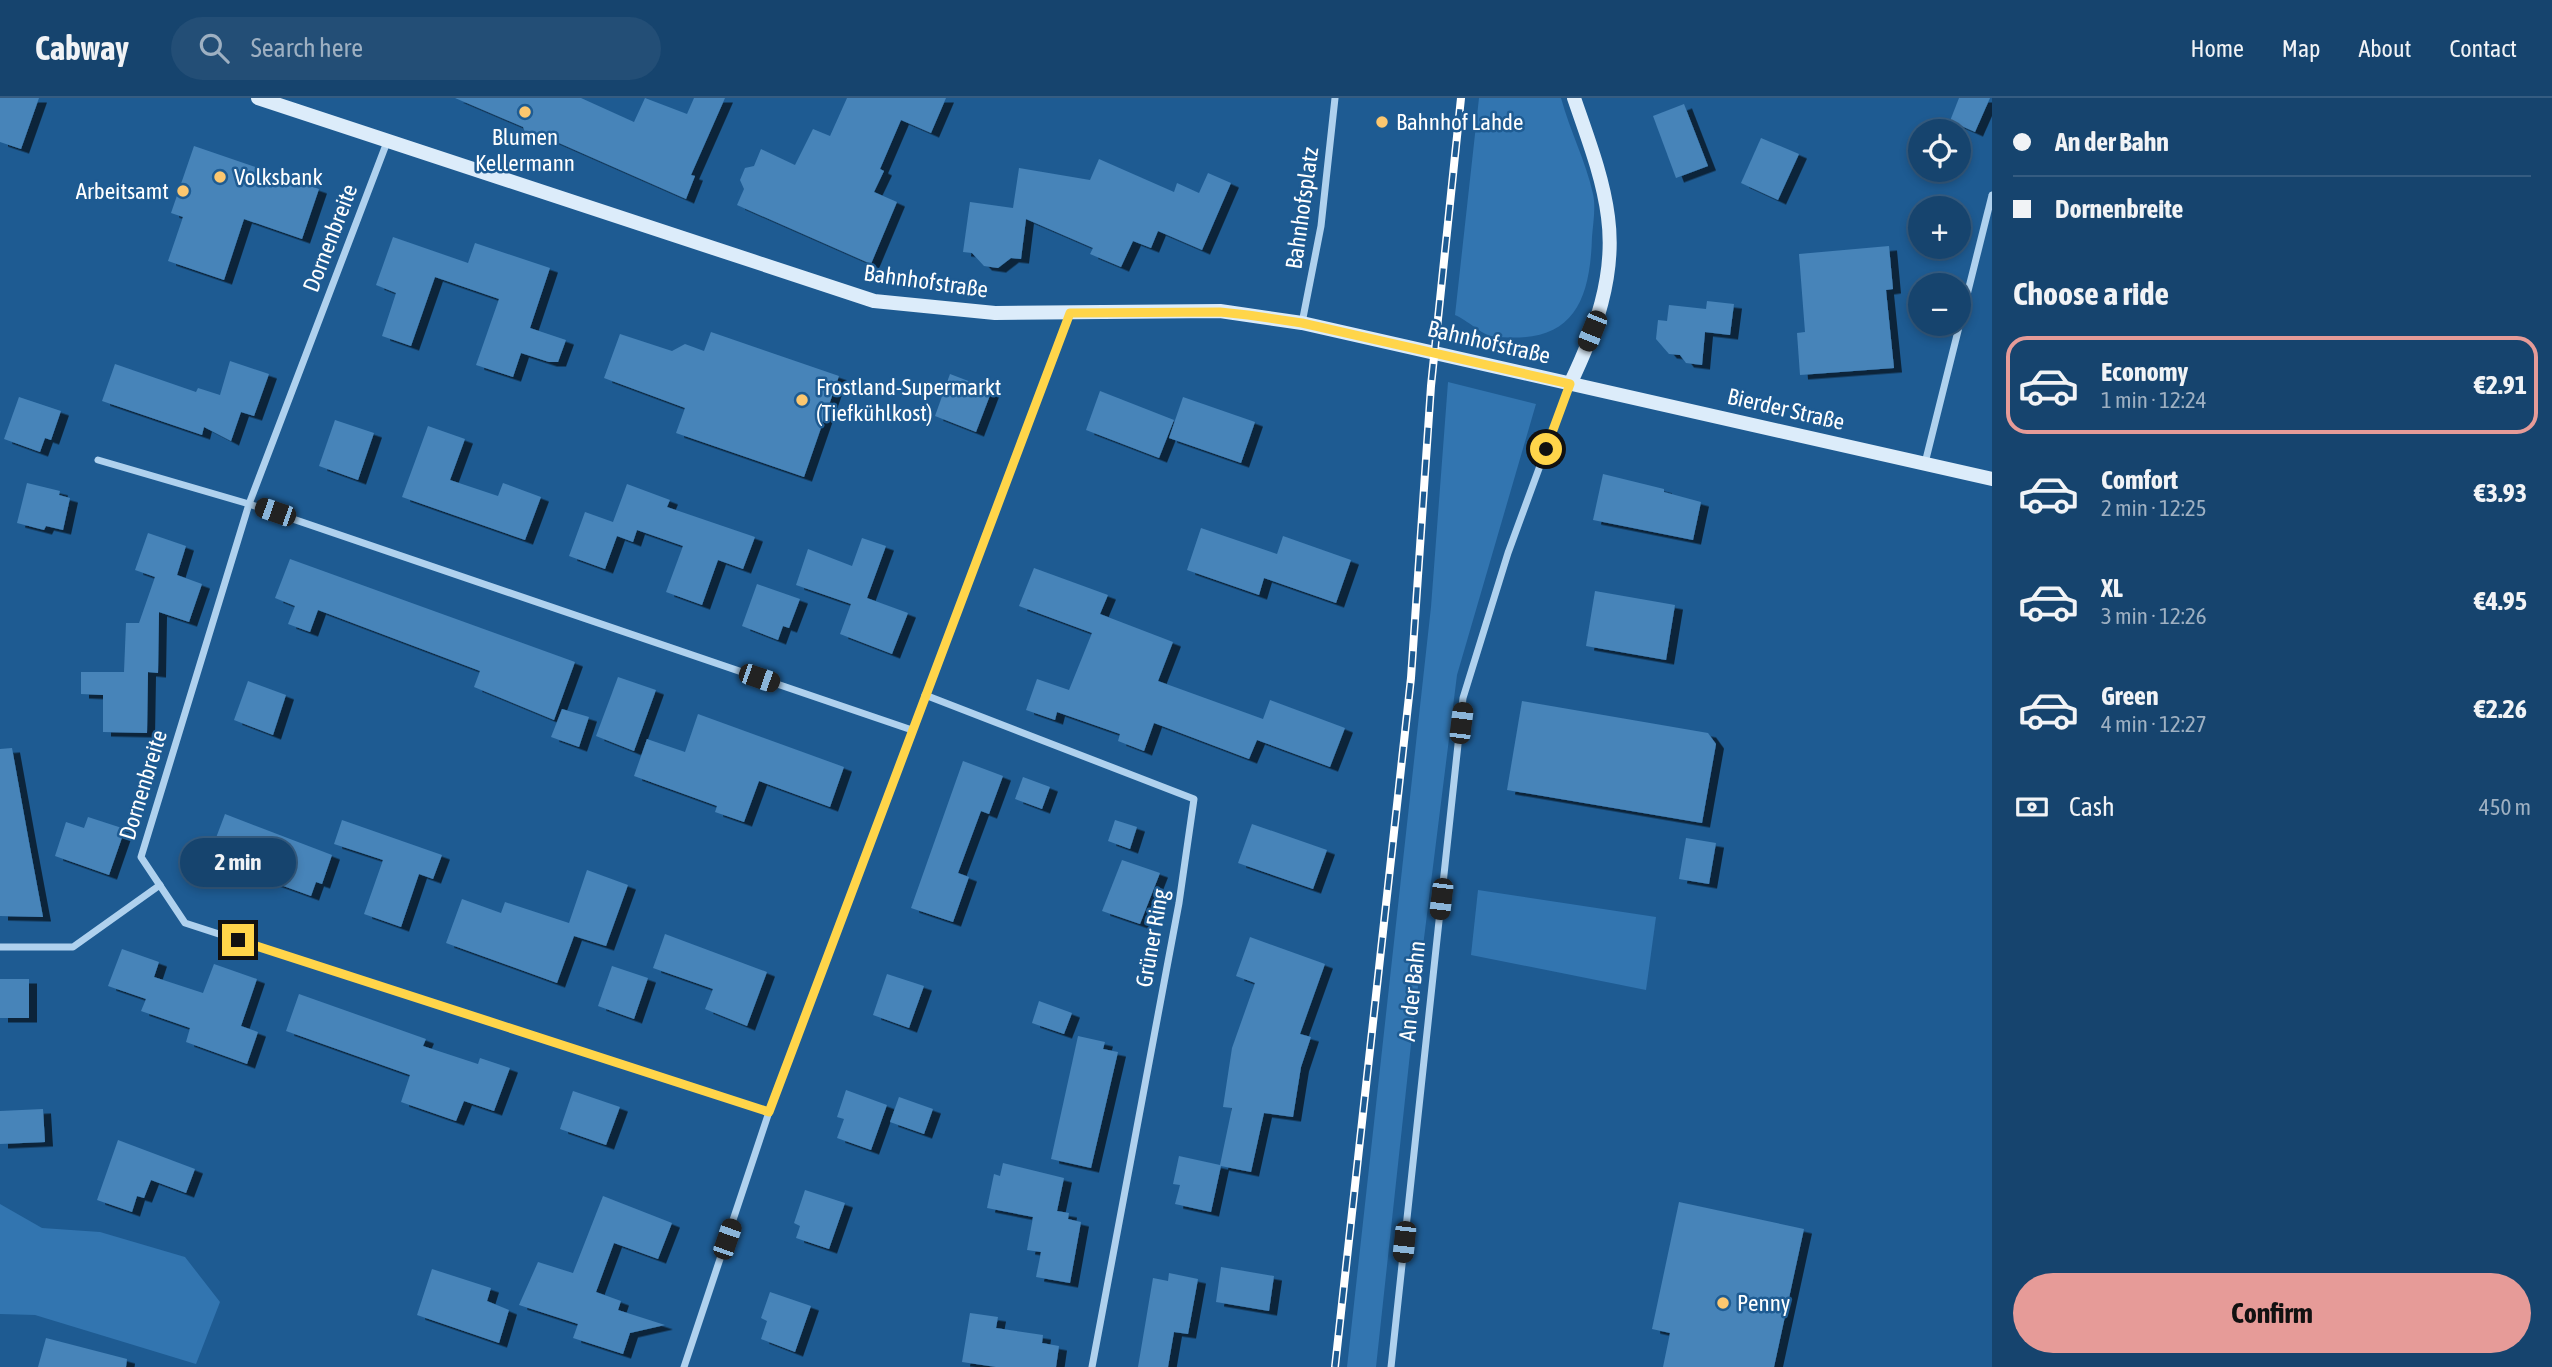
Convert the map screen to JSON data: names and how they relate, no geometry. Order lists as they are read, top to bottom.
{
  "streets": {
    "street": [
      "Bahnhofsplatz",
      "Dornenbreite",
      "Bahnhofstraße",
      "Bierder Straße",
      "Grüner Ring",
      "An der Bahn"
    ]
  },
  "crossings": [
    ["Bahnhofsplatz", "Bahnhofstraße"],
    ["Dornenbreite", "Bahnhofstraße"],
    ["Bahnhofstraße", "Bierder Straße"],
    ["Bahnhofstraße", "An der Bahn"],
    ["Bierder Straße", "An der Bahn"]
  ],
  "places": [
    "Blumen Kellermann",
    "Bahnhof Lahde",
    "Volksbank",
    "Arbeitsamt",
    "Frostland-Supermarkt (Tiefkühlkost)",
    "Penny"
  ],
  "page": {
    "header": "Cabway",
    "search": "Search here",
    "nav": [
      "Home",
      "Map",
      "About",
      "Contact"
    ],
    "banner": ["An der Bahn", "Dornenbreite"],
    "map_buttons": ["+", "−"],
    "heading": "Choose a ride",
    "list": [
      {
        "name": "Economy",
        "note": "1 min · 12:24",
        "value": "€2.91"
      },
      {
        "name": "Comfort",
        "note": "2 min · 12:25",
        "value": "€3.93"
      },
      {
        "name": "XL",
        "note": "3 min · 12:26",
        "value": "€4.95"
      },
      {
        "name": "Green",
        "note": "4 min · 12:27",
        "value": "€2.26"
      }
    ],
    "pay": ["Cash", "450 m"],
    "bubble": "2 min",
    "buttons": "Confirm"
  }
}
